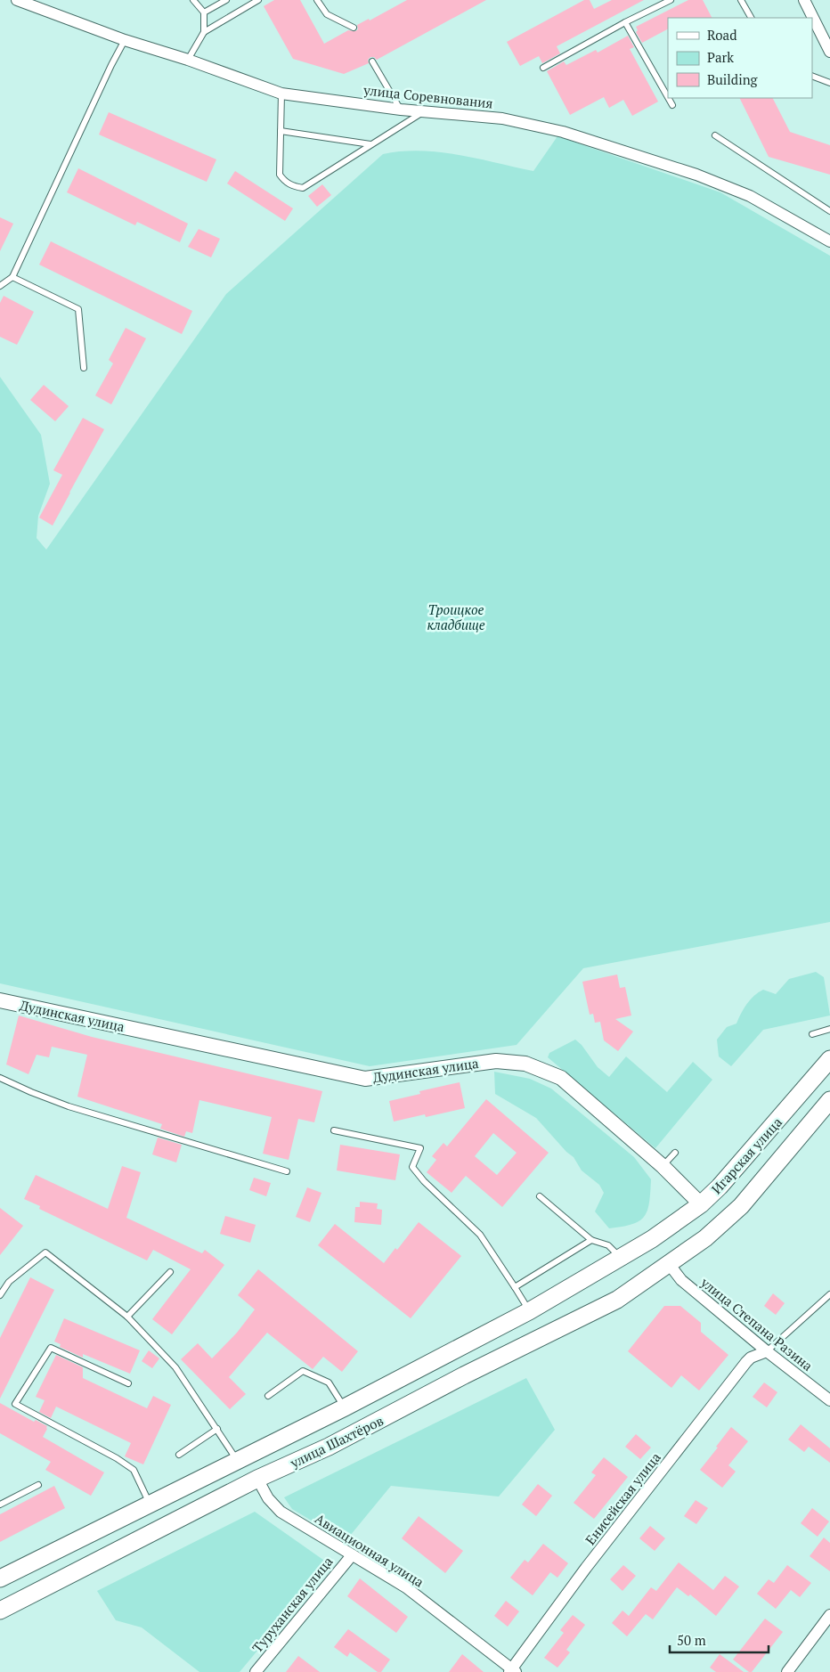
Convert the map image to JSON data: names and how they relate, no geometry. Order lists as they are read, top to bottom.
{
  "streets": {
    "main road": ["Игарская улица", "улица Шахтёров"],
    "street": [
      "улица Соревнования",
      "Дудинская улица",
      "улица Степана Разина",
      "Енисейская улица",
      "Авиационная улица",
      "Туруханская улица"
    ]
  },
  "crossings": [
    ["Дудинская улица", "Игарская улица"],
    ["Игарская улица", "улица Степана Разина"],
    ["Игарская улица", "улица Шахтёров"],
    ["улица Степана Разина", "улица Шахтёров"],
    ["улица Степана Разина", "Енисейская улица"],
    ["улица Шахтёров", "Авиационная улица"],
    ["Енисейская улица", "Авиационная улица"],
    ["Авиационная улица", "Туруханская улица"]
  ],
  "parks": ["Троицкое кладбище"],
  "legend": ["Road", "Park", "Building"],
  "scale_bar": "50 m"
}
